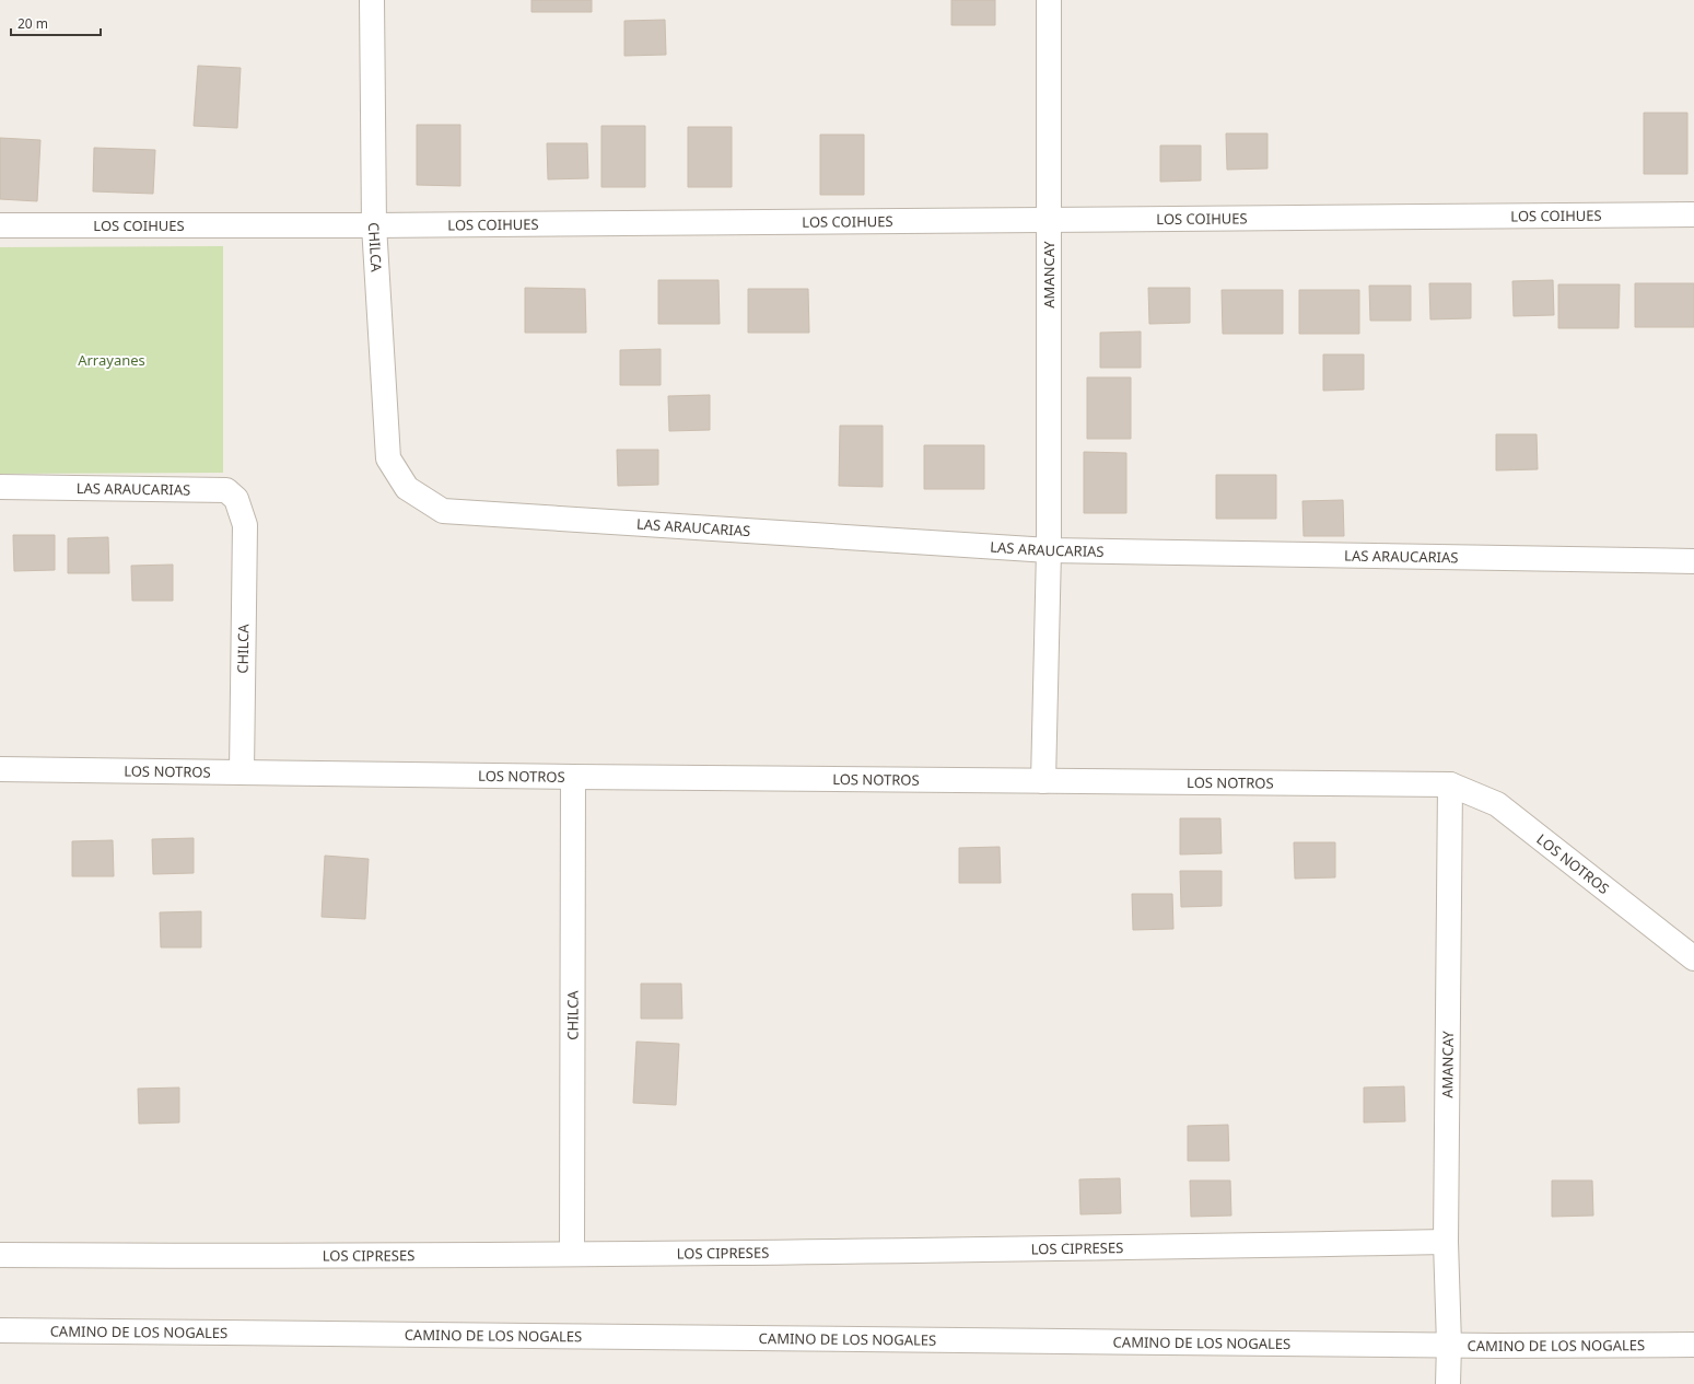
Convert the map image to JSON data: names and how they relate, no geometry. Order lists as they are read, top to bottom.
{
  "streets": {
    "street": [
      "LOS COIHUES",
      "CHILCA",
      "AMANCAY",
      "LAS ARAUCARIAS",
      "LOS NOTROS",
      "LOS CIPRESES",
      "CAMINO DE LOS NOGALES"
    ]
  },
  "crossings": [
    ["LOS COIHUES", "CHILCA"],
    ["LOS COIHUES", "AMANCAY"],
    ["CHILCA", "LAS ARAUCARIAS"],
    ["CHILCA", "LOS NOTROS"],
    ["CHILCA", "LOS CIPRESES"],
    ["AMANCAY", "LAS ARAUCARIAS"],
    ["AMANCAY", "LOS NOTROS"],
    ["AMANCAY", "LOS CIPRESES"],
    ["AMANCAY", "CAMINO DE LOS NOGALES"]
  ],
  "parks": ["Arrayanes"],
  "scale_bar": "20 m"
}
